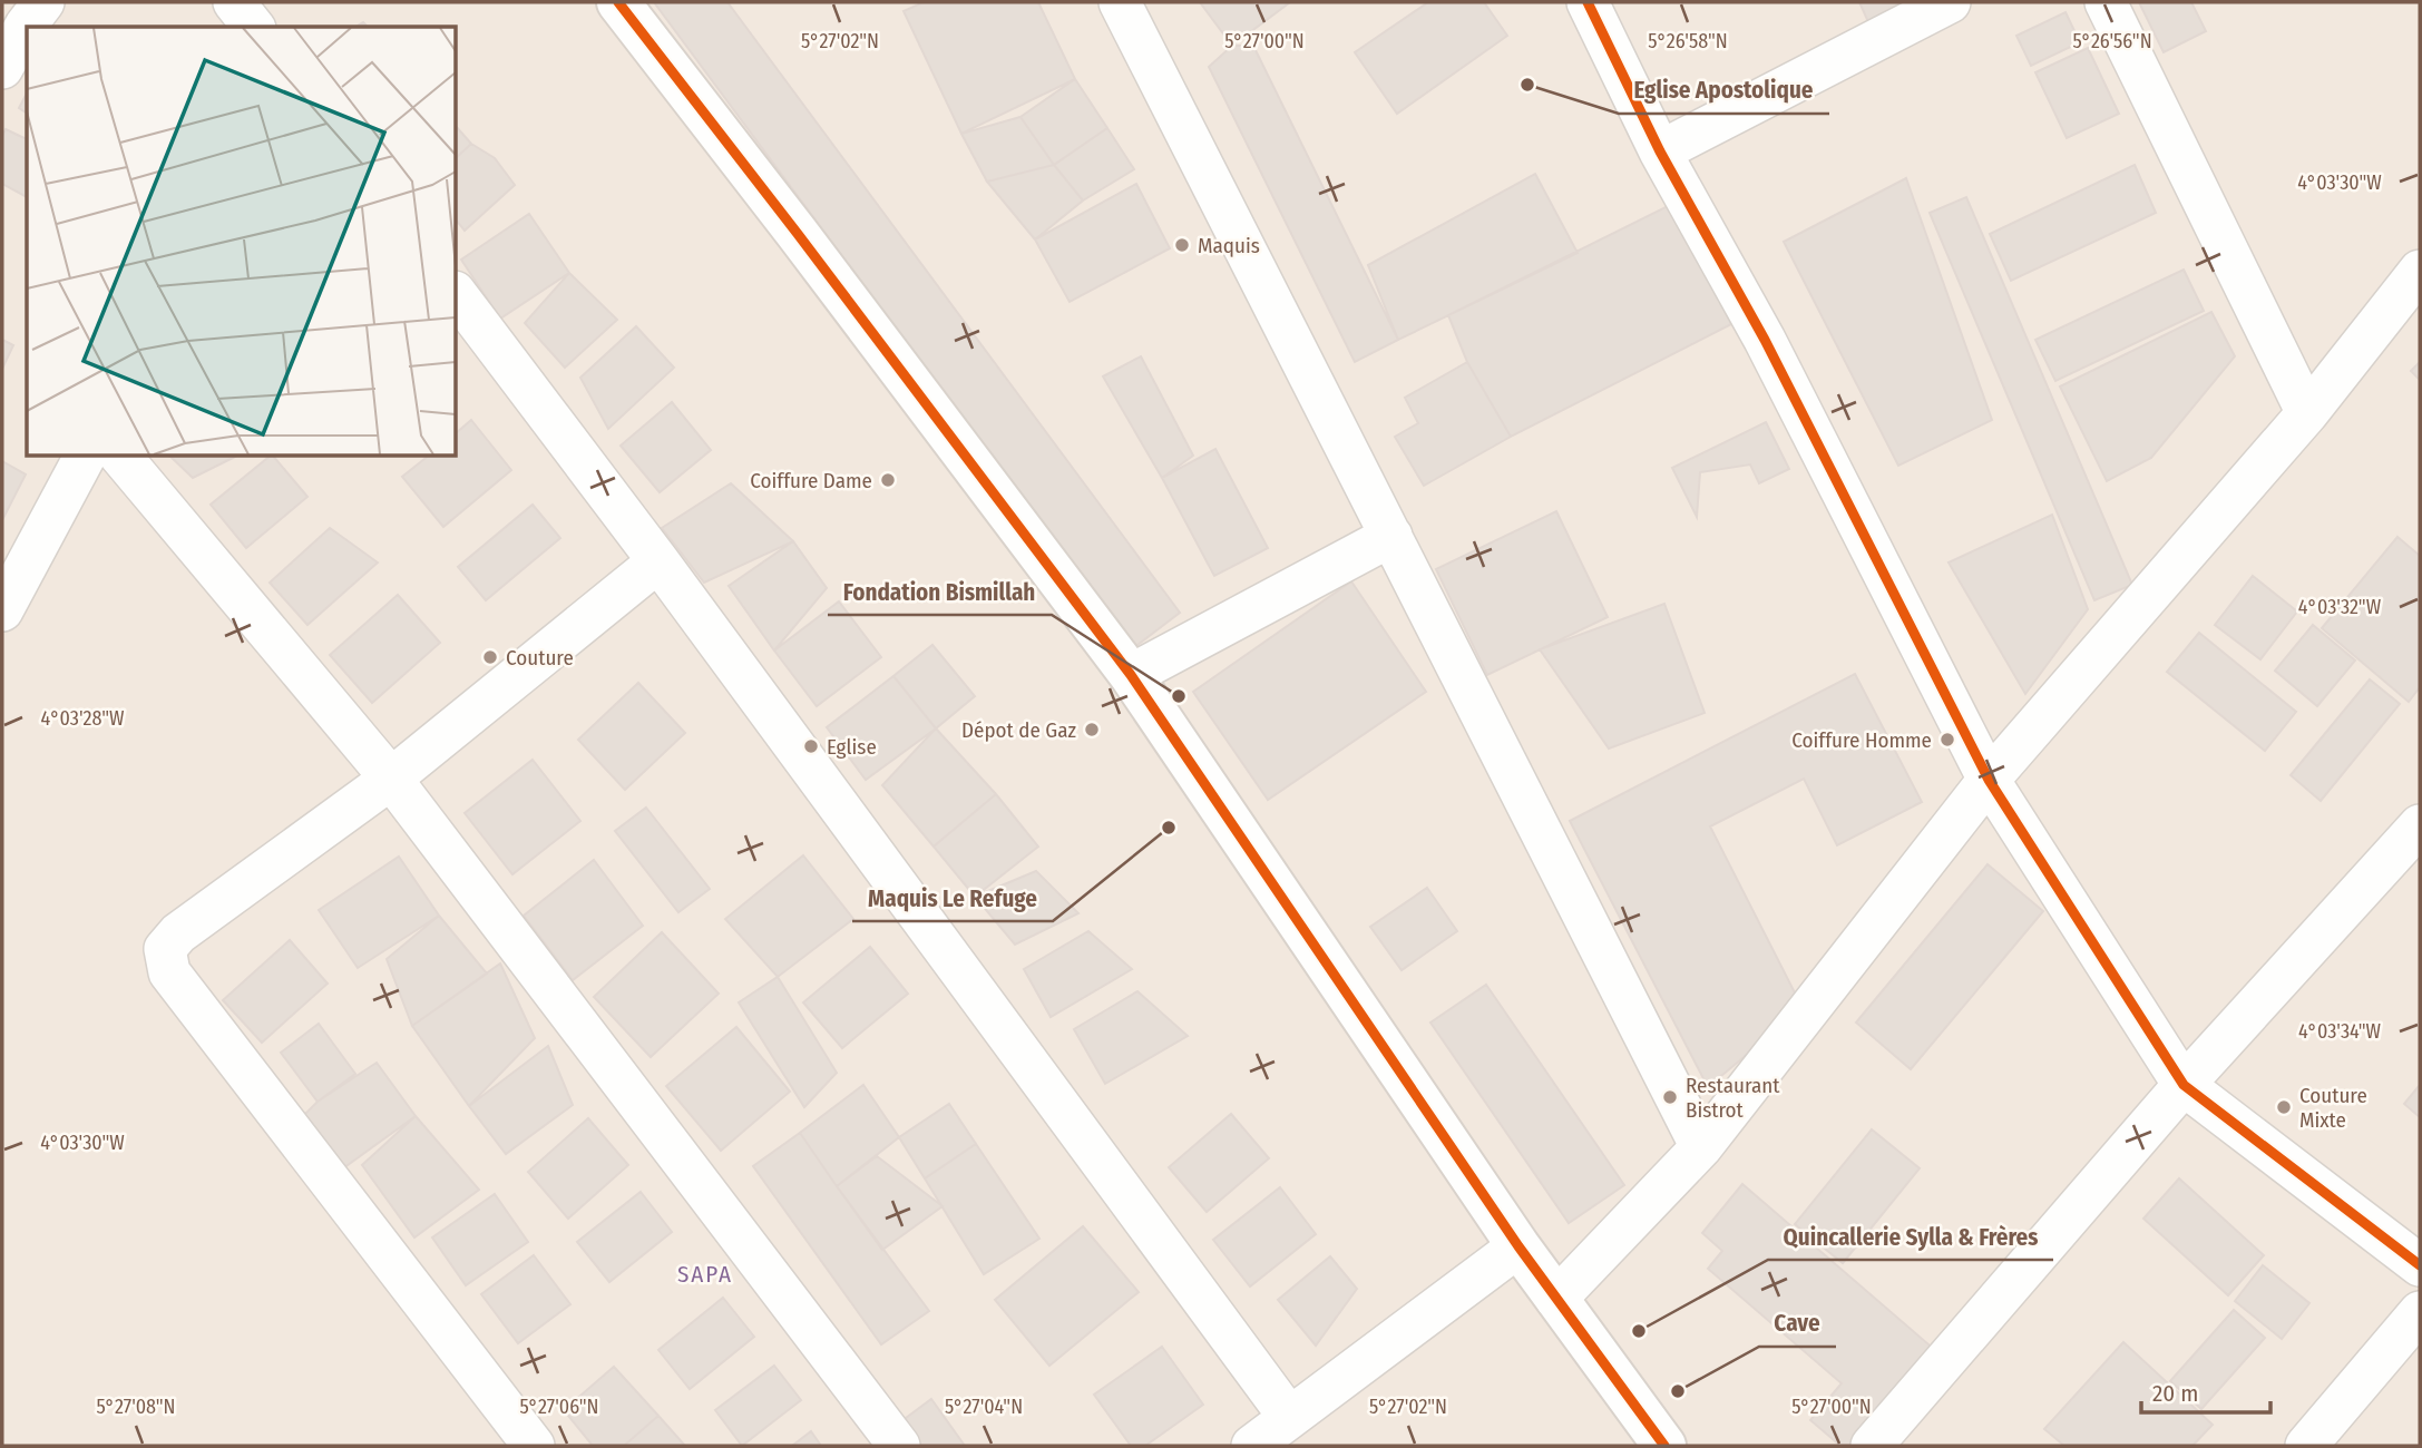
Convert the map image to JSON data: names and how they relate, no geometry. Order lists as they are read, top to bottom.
{
  "districts": ["SAPA"],
  "places": [
    "Eglise Apostolique",
    "Maquis",
    "Coiffure Dame",
    "Couture",
    "Fondation Bismillah",
    "Dépot de Gaz",
    "Coiffure Homme",
    "Eglise",
    "Maquis Le Refuge",
    "Restaurant Bistrot",
    "Couture Mixte",
    "Quincallerie Sylla & Frères",
    "Cave"
  ],
  "scale_bar": "20 m",
  "coordinates": [
    "5°27'02\"N",
    "5°27'00\"N",
    "5°26'58\"N",
    "5°26'56\"N",
    "4°03'30\"W",
    "4°03'32\"W",
    "4°03'28\"W",
    "4°03'34\"W",
    "5°27'08\"N",
    "5°27'06\"N",
    "5°27'04\"N"
  ]
}
